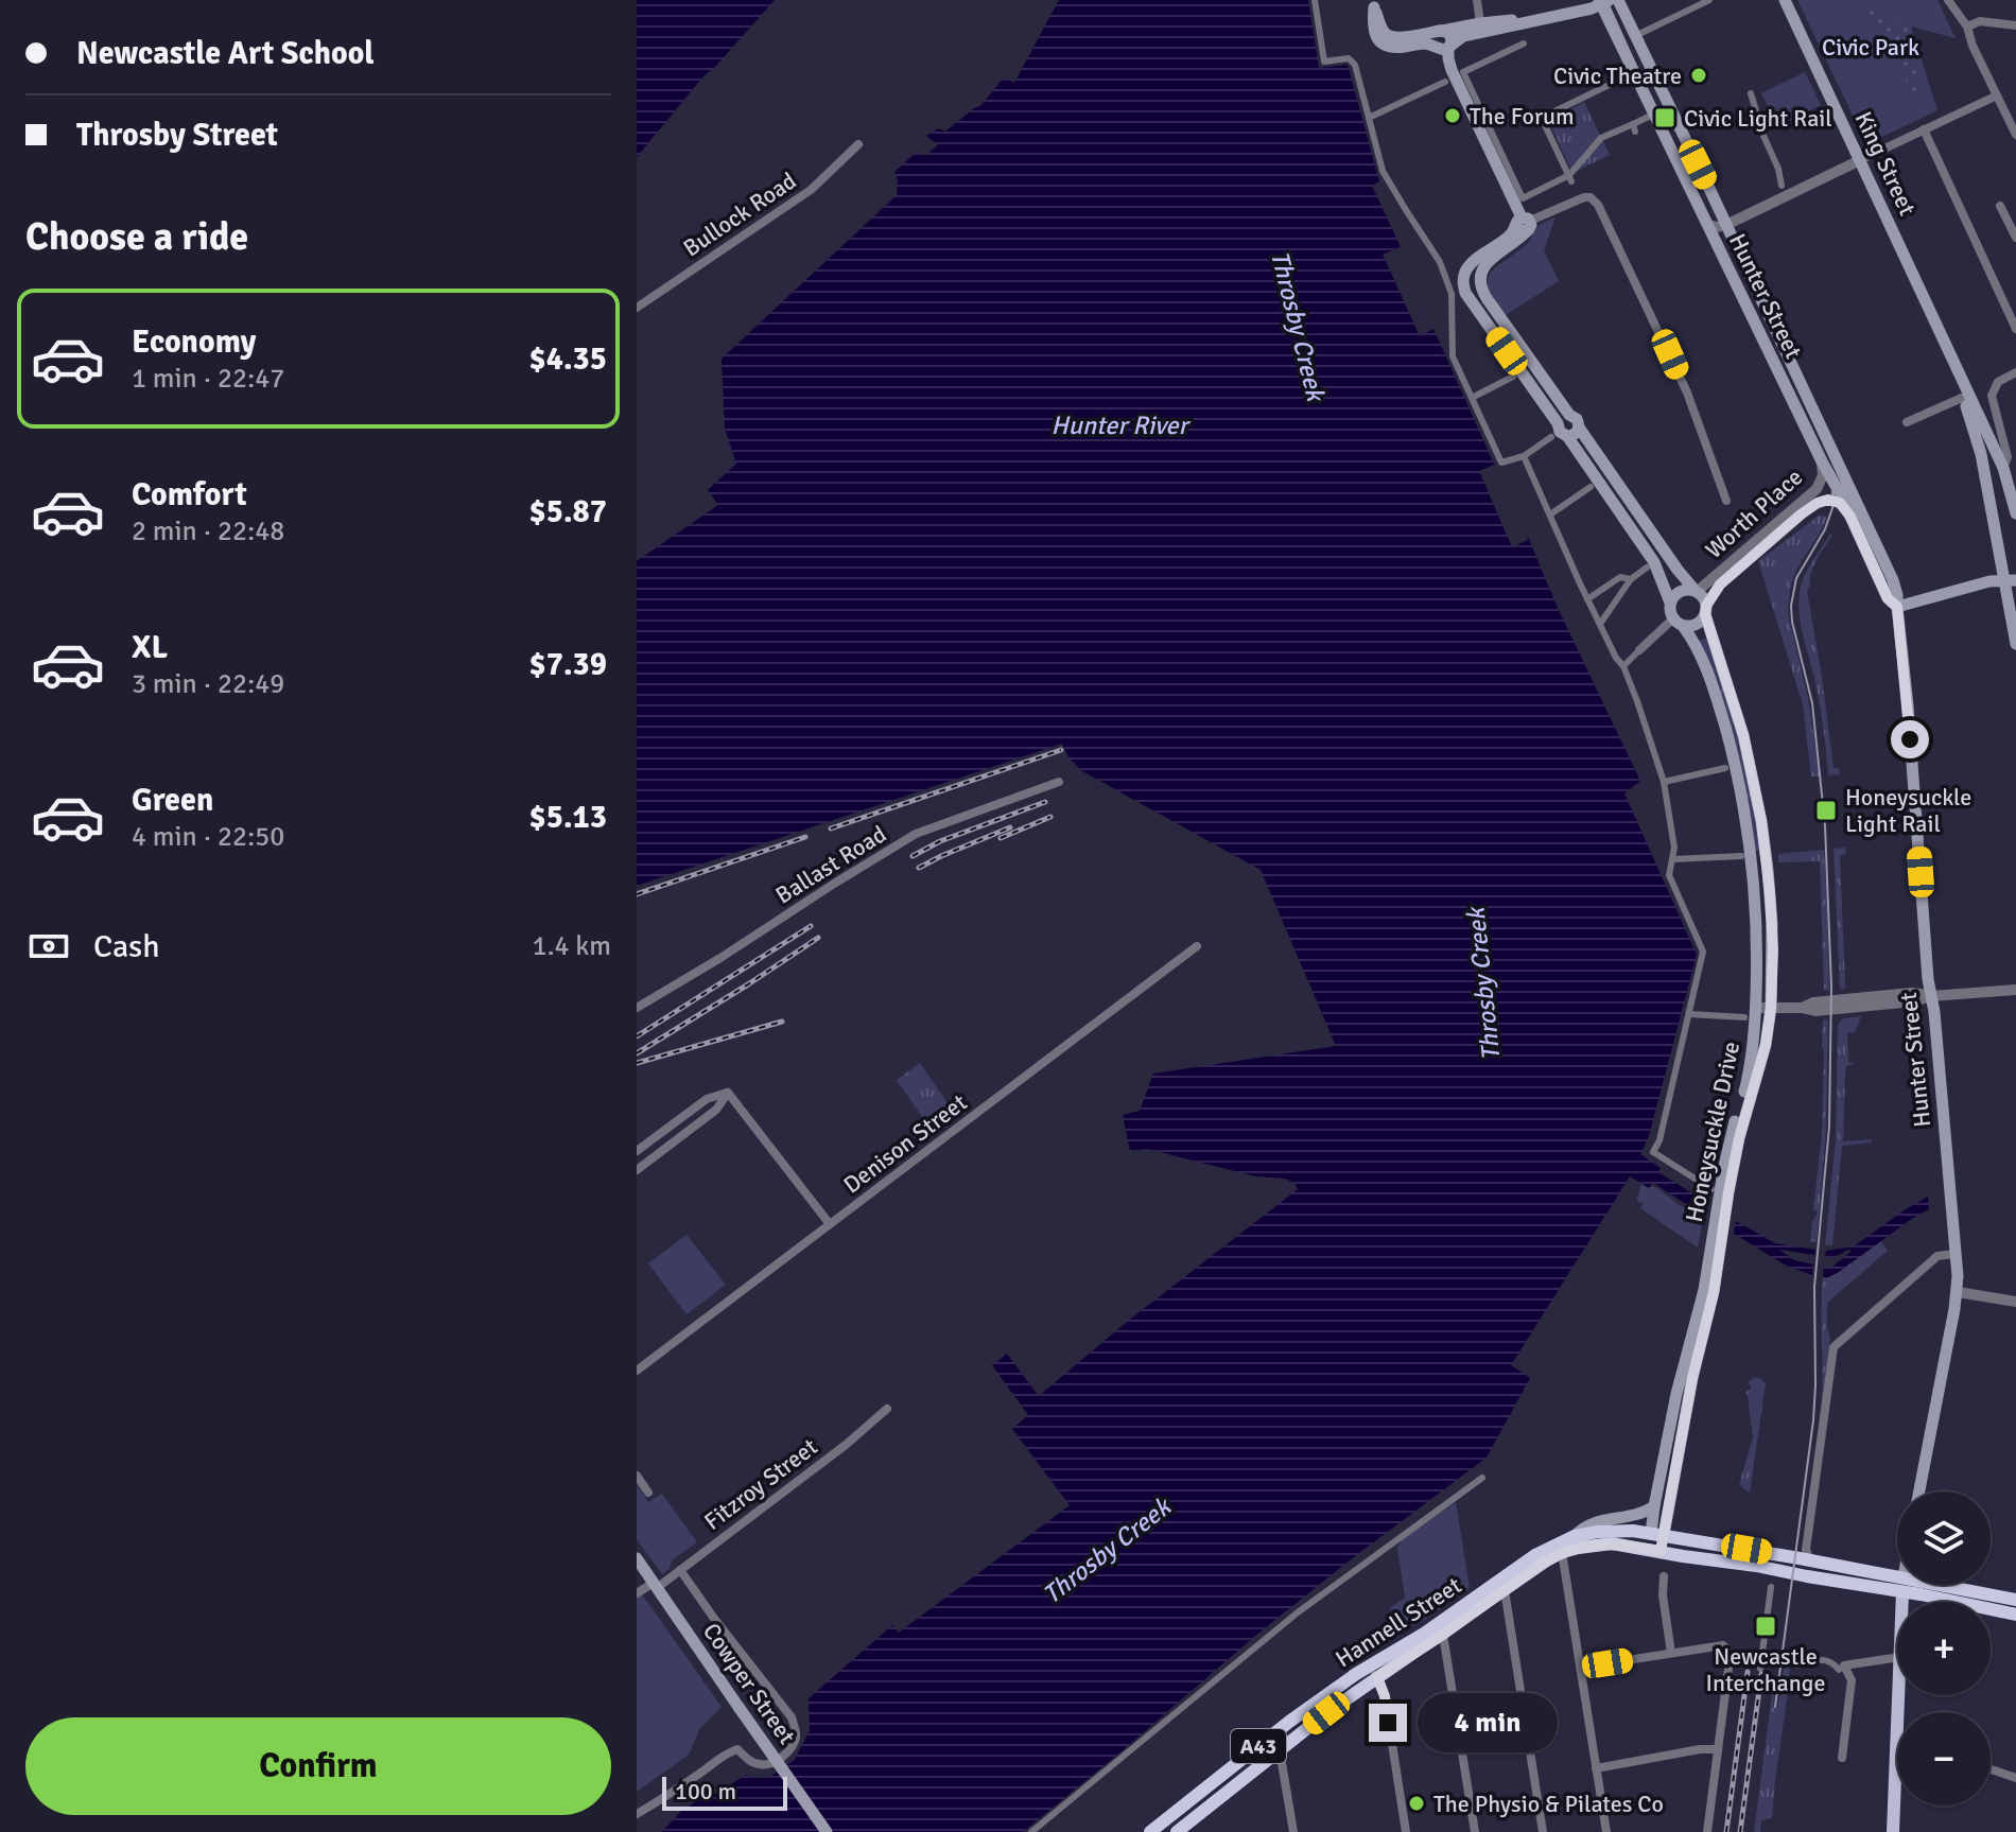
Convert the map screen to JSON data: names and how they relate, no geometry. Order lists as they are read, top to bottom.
{
  "streets": {
    "highway": ["Honeysuckle Drive", "Hannell Street", "A43"],
    "main road": ["King Street", "Hunter Street", "Cowper Street"],
    "street": [
      "Bullock Road",
      "Worth Place",
      "Ballast Road",
      "Denison Street",
      "Fitzroy Street"
    ]
  },
  "crossings": [
    ["Hunter Street", "Worth Place"],
    ["Worth Place", "Honeysuckle Drive"],
    ["Honeysuckle Drive", "Hannell Street"],
    ["Honeysuckle Drive", "A43"],
    ["Fitzroy Street", "Cowper Street"],
    ["Hannell Street", "A43"]
  ],
  "water": ["Throsby Creek", "Hunter River"],
  "parks": ["Civic Park"],
  "places": {
    "other": ["Civic Theatre", "The Forum", "The Physio & Pilates Co"],
    "transit": ["Civic Light Rail", "Honeysuckle Light Rail", "Newcastle Interchange"]
  },
  "scale_bar": "100 m",
  "page": {
    "banner": ["Newcastle Art School", "Throsby Street"],
    "heading": "Choose a ride",
    "list": [
      {
        "name": "Economy",
        "note": "1 min · 22:47",
        "value": "$4.35"
      },
      {
        "name": "Comfort",
        "note": "2 min · 22:48",
        "value": "$5.87"
      },
      {
        "name": "XL",
        "note": "3 min · 22:49",
        "value": "$7.39"
      },
      {
        "name": "Green",
        "note": "4 min · 22:50",
        "value": "$5.13"
      }
    ],
    "pay": ["Cash", "1.4 km"],
    "map_buttons": ["+", "−"],
    "bubble": "4 min",
    "buttons": "Confirm",
    "scale": "100 m"
  }
}
